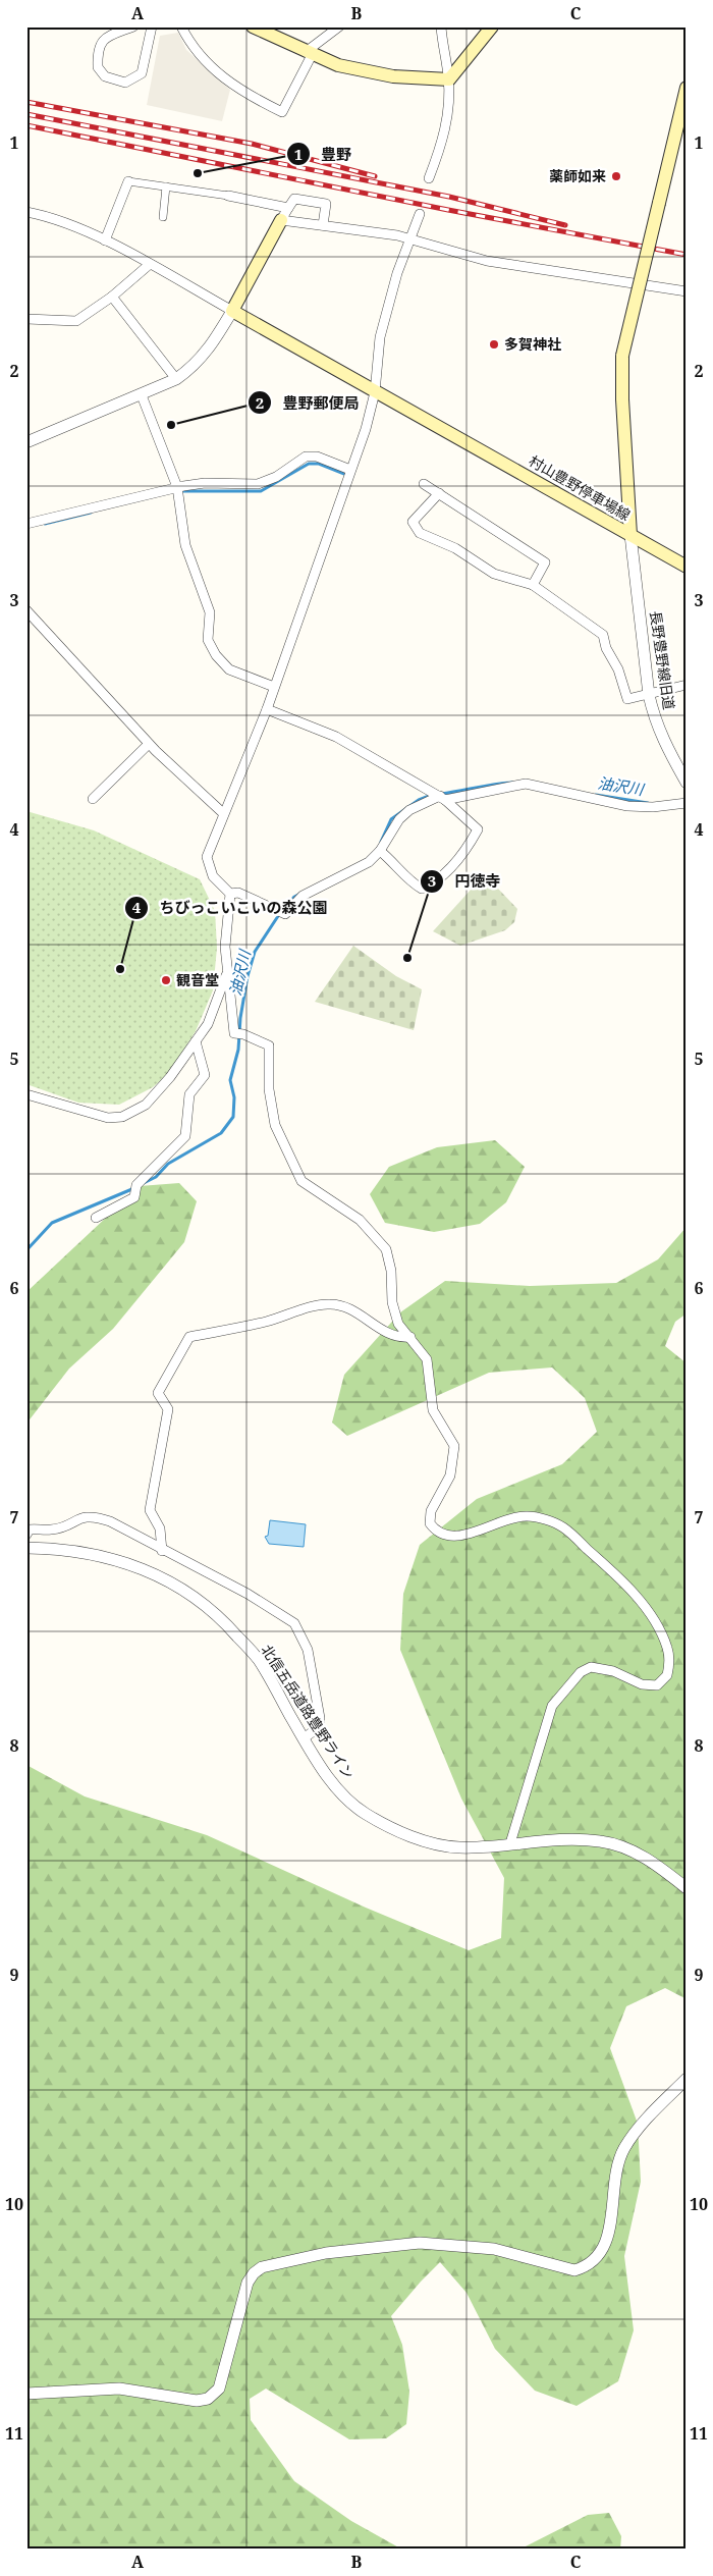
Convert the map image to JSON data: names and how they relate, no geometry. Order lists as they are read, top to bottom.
{
  "streets": {
    "main road": ["村山豊野停車場線"],
    "street": ["長野豊野線旧道", "北信五岳道路豊野ライン"]
  },
  "crossings": [
    ["村山豊野停車場線", "長野豊野線旧道"]
  ],
  "water": ["油沢川"],
  "places": [
    "豊野",
    "薬師如来",
    "多賀神社",
    "豊野郵便局",
    "円徳寺",
    "ちびっこいこいの森公園",
    "観音堂"
  ],
  "grid": {
    "columns": ["A", "B", "C"],
    "rows": [
      "1",
      "2",
      "3",
      "4",
      "5",
      "6",
      "7",
      "8",
      "9",
      "10",
      "11"
    ]
  }
}
